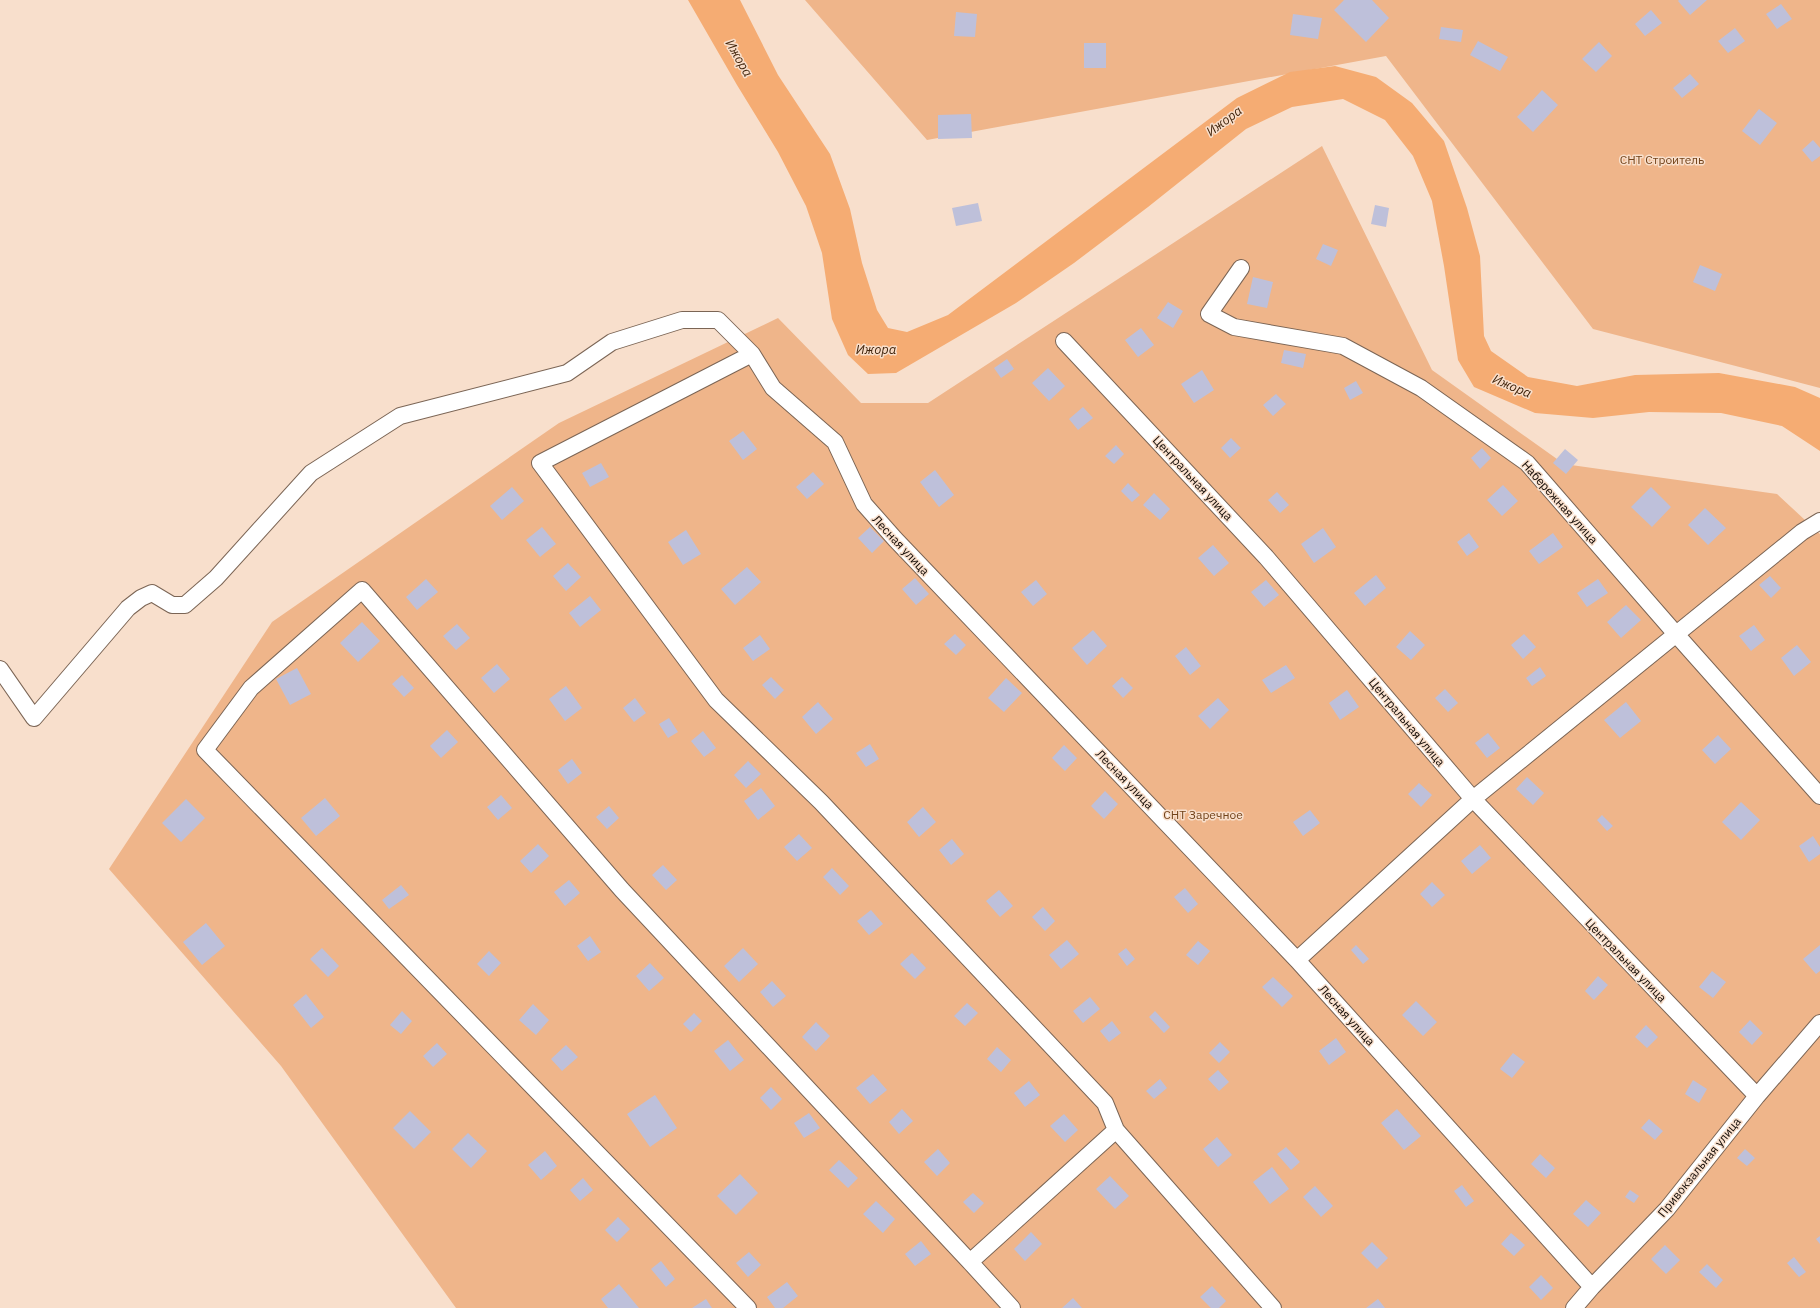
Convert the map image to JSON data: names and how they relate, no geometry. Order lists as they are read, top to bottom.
{
  "streets": {
    "street": [
      "Центральная улица",
      "Набережная улица",
      "Лесная улица",
      "Привокзальная улица"
    ]
  },
  "crossings": [
    ["Центральная улица", "Привокзальная улица"],
    ["Лесная улица", "Привокзальная улица"]
  ],
  "water": ["Ижора"],
  "parks": ["СНТ Строитель", "СНТ Заречное"]
}
